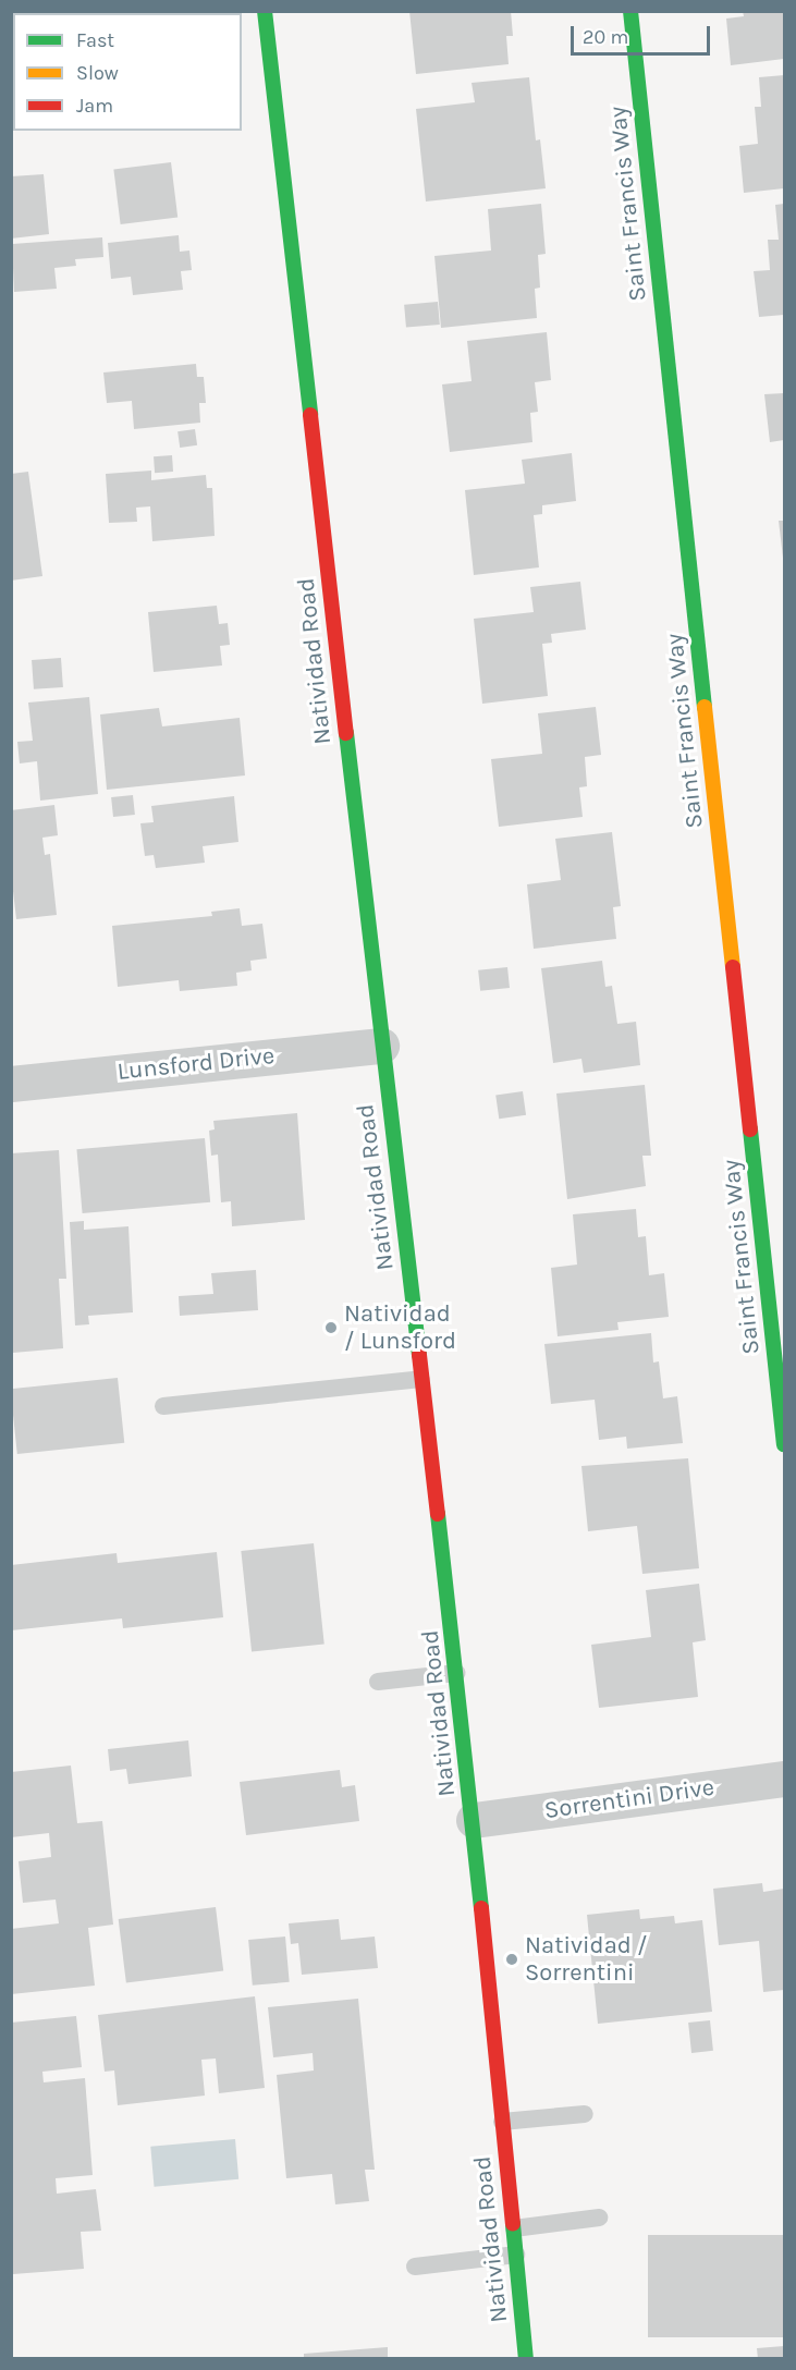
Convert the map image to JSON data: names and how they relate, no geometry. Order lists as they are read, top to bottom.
{
  "streets": {
    "main road": ["Saint Francis Way", "Natividad Road"],
    "street": ["Lunsford Drive", "Sorrentini Drive"]
  },
  "crossings": [
    ["Natividad Road", "Lunsford Drive"],
    ["Natividad Road", "Sorrentini Drive"]
  ],
  "places": ["Natividad / Lunsford", "Natividad / Sorrentini"],
  "legend": ["Fast", "Slow", "Jam"],
  "scale_bar": "20 m"
}
